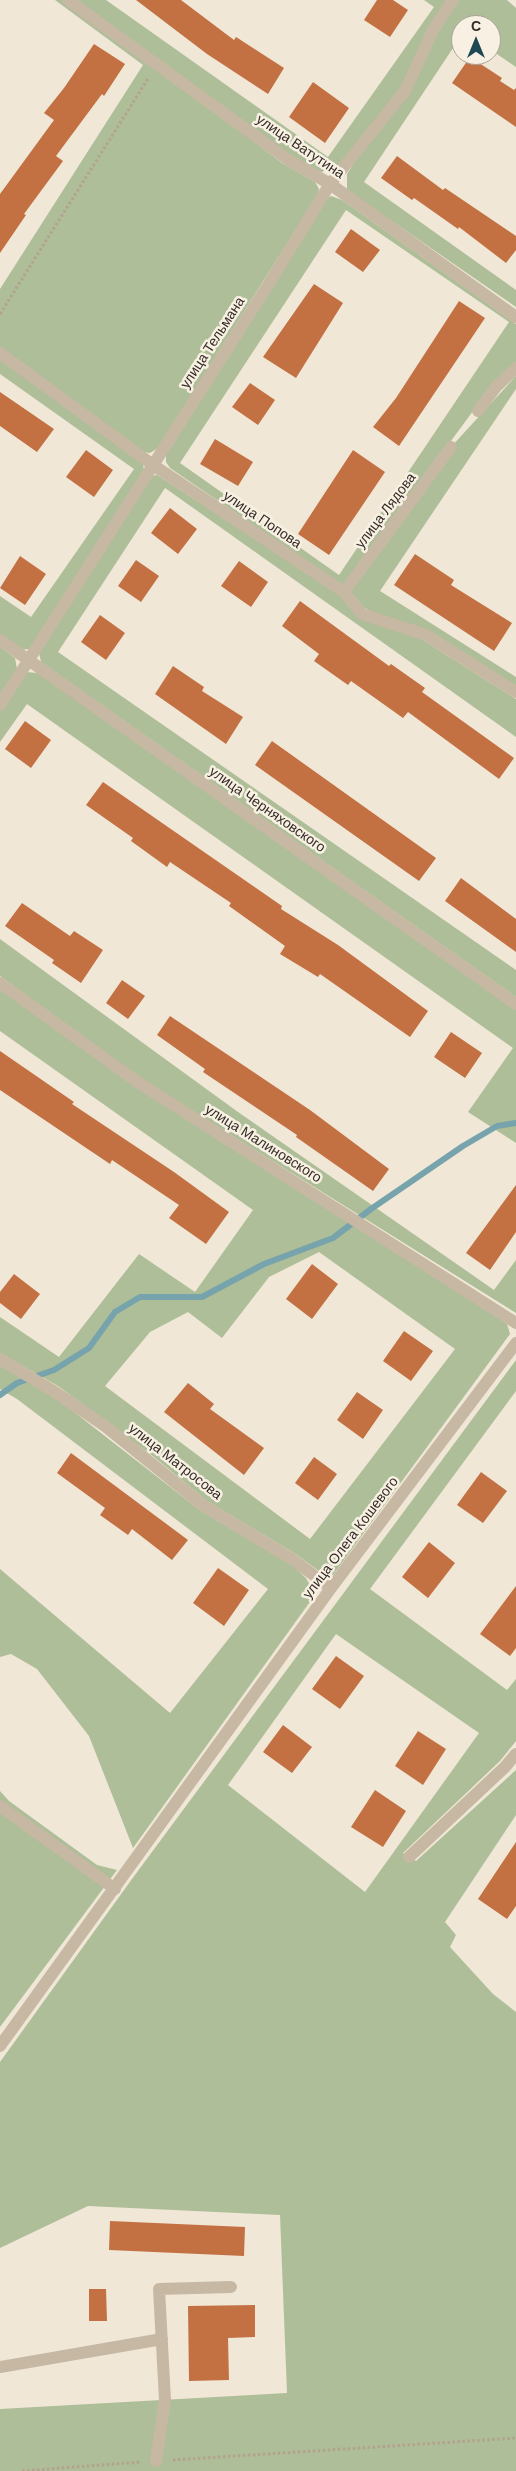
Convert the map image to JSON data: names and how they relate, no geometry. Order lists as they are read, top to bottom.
{
  "streets": {
    "street": [
      "улица Ватутина",
      "улица Тельмана",
      "улица Лядова",
      "улица Попова",
      "улица Черняховского",
      "улица Малиновского",
      "улица Матросова",
      "улица Олега Кошевого"
    ]
  },
  "crossings": [
    ["улица Ватутина", "улица Тельмана"],
    ["улица Тельмана", "улица Попова"],
    ["улица Тельмана", "улица Черняховского"],
    ["улица Лядова", "улица Попова"],
    ["улица Матросова", "улица Олега Кошевого"]
  ],
  "north": "top"
}
